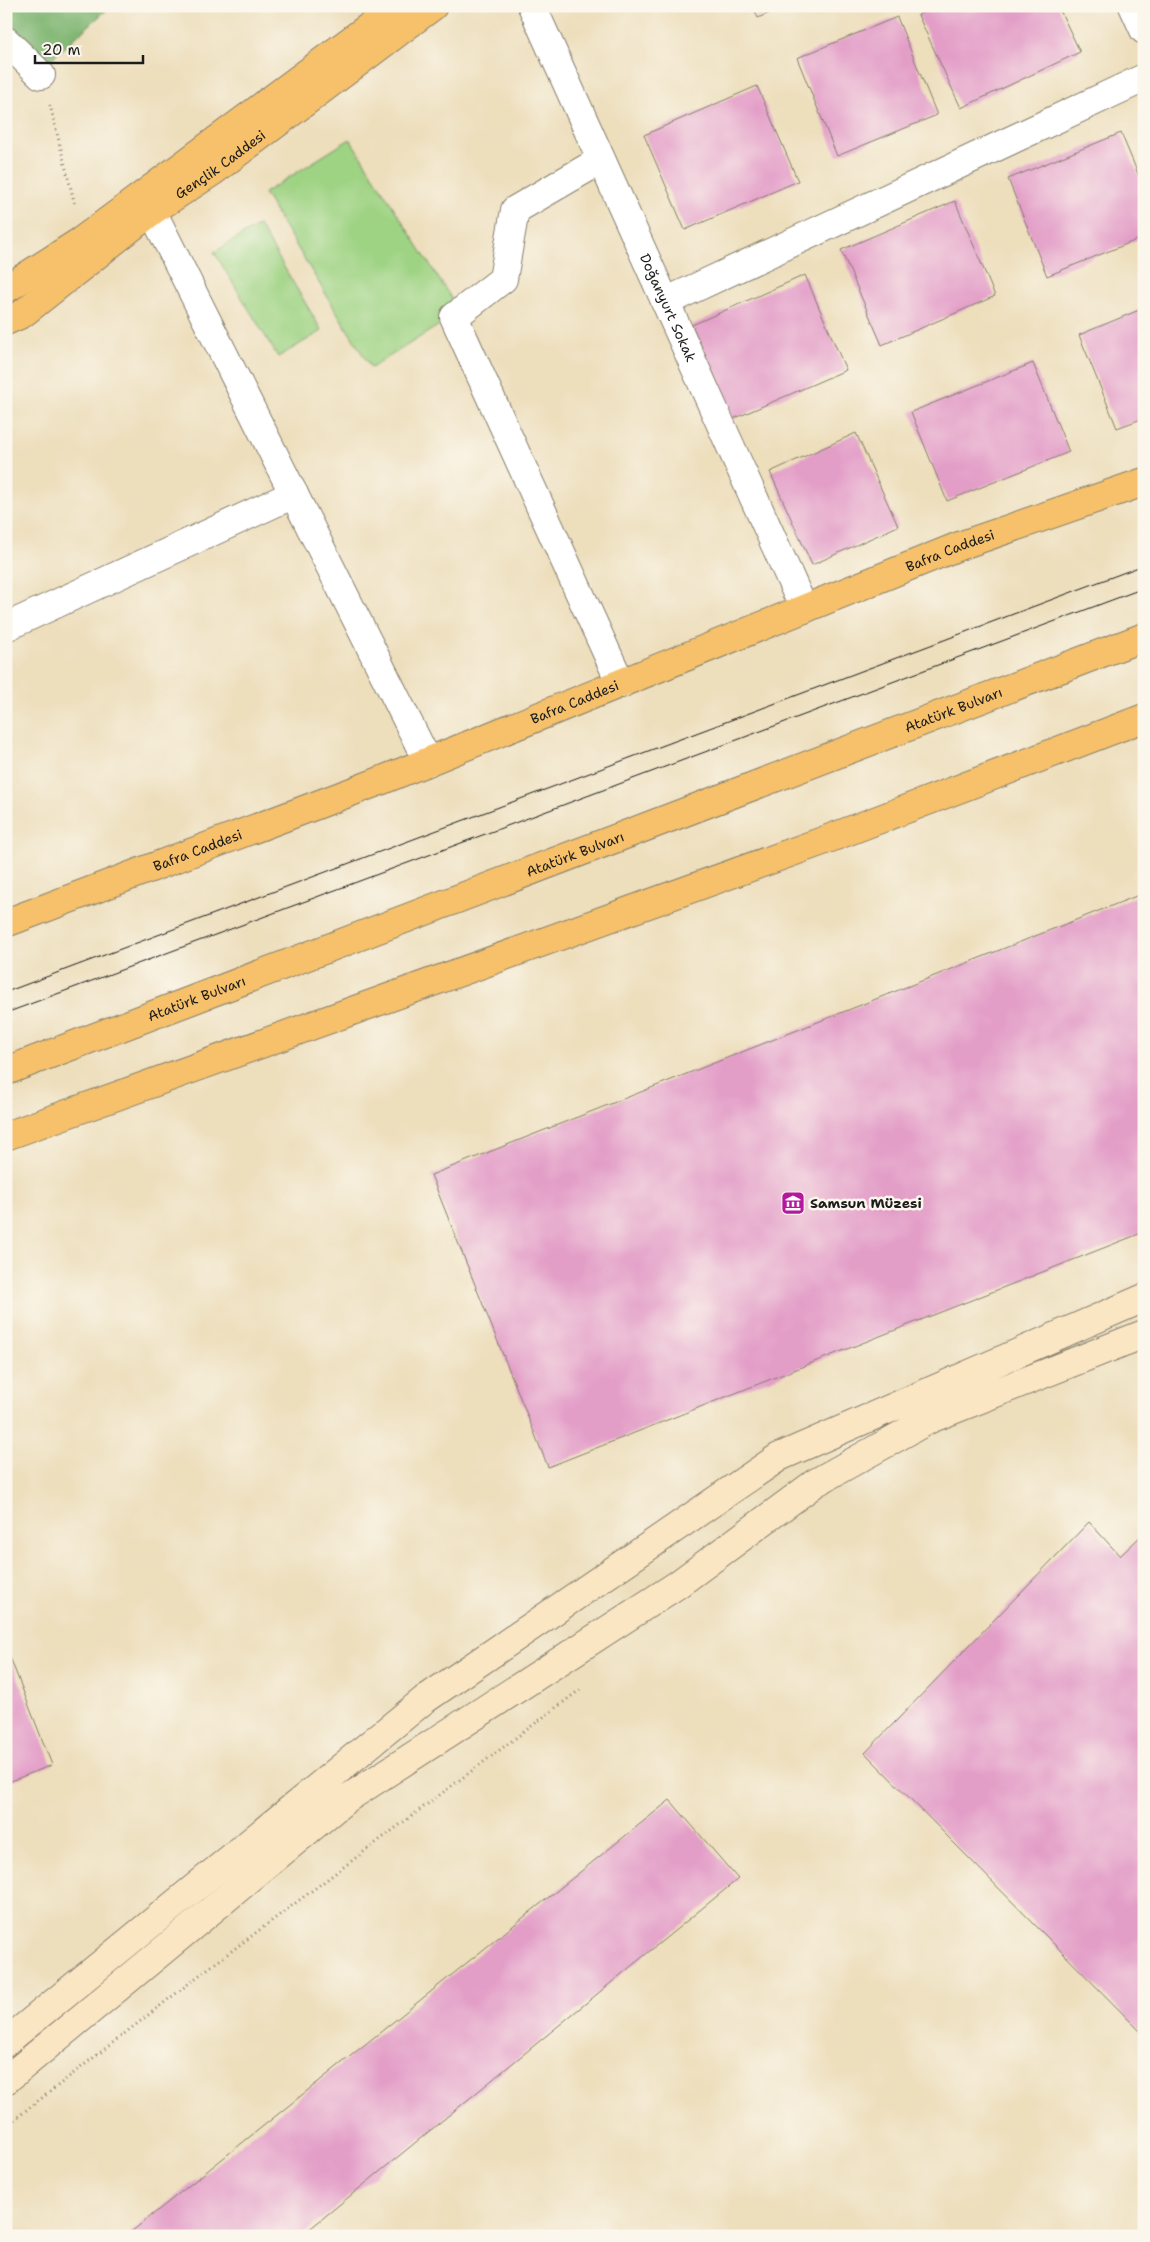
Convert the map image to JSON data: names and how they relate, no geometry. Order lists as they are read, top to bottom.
{
  "streets": {
    "main road": ["Gençlik Caddesi", "Bafra Caddesi", "Atatürk Bulvarı"],
    "street": ["Doğanyurt Sokak"]
  },
  "crossings": [
    ["Doğanyurt Sokak", "Bafra Caddesi"]
  ],
  "places": {
    "museum": ["Samsun Müzesi"]
  },
  "scale_bar": "20 m"
}
